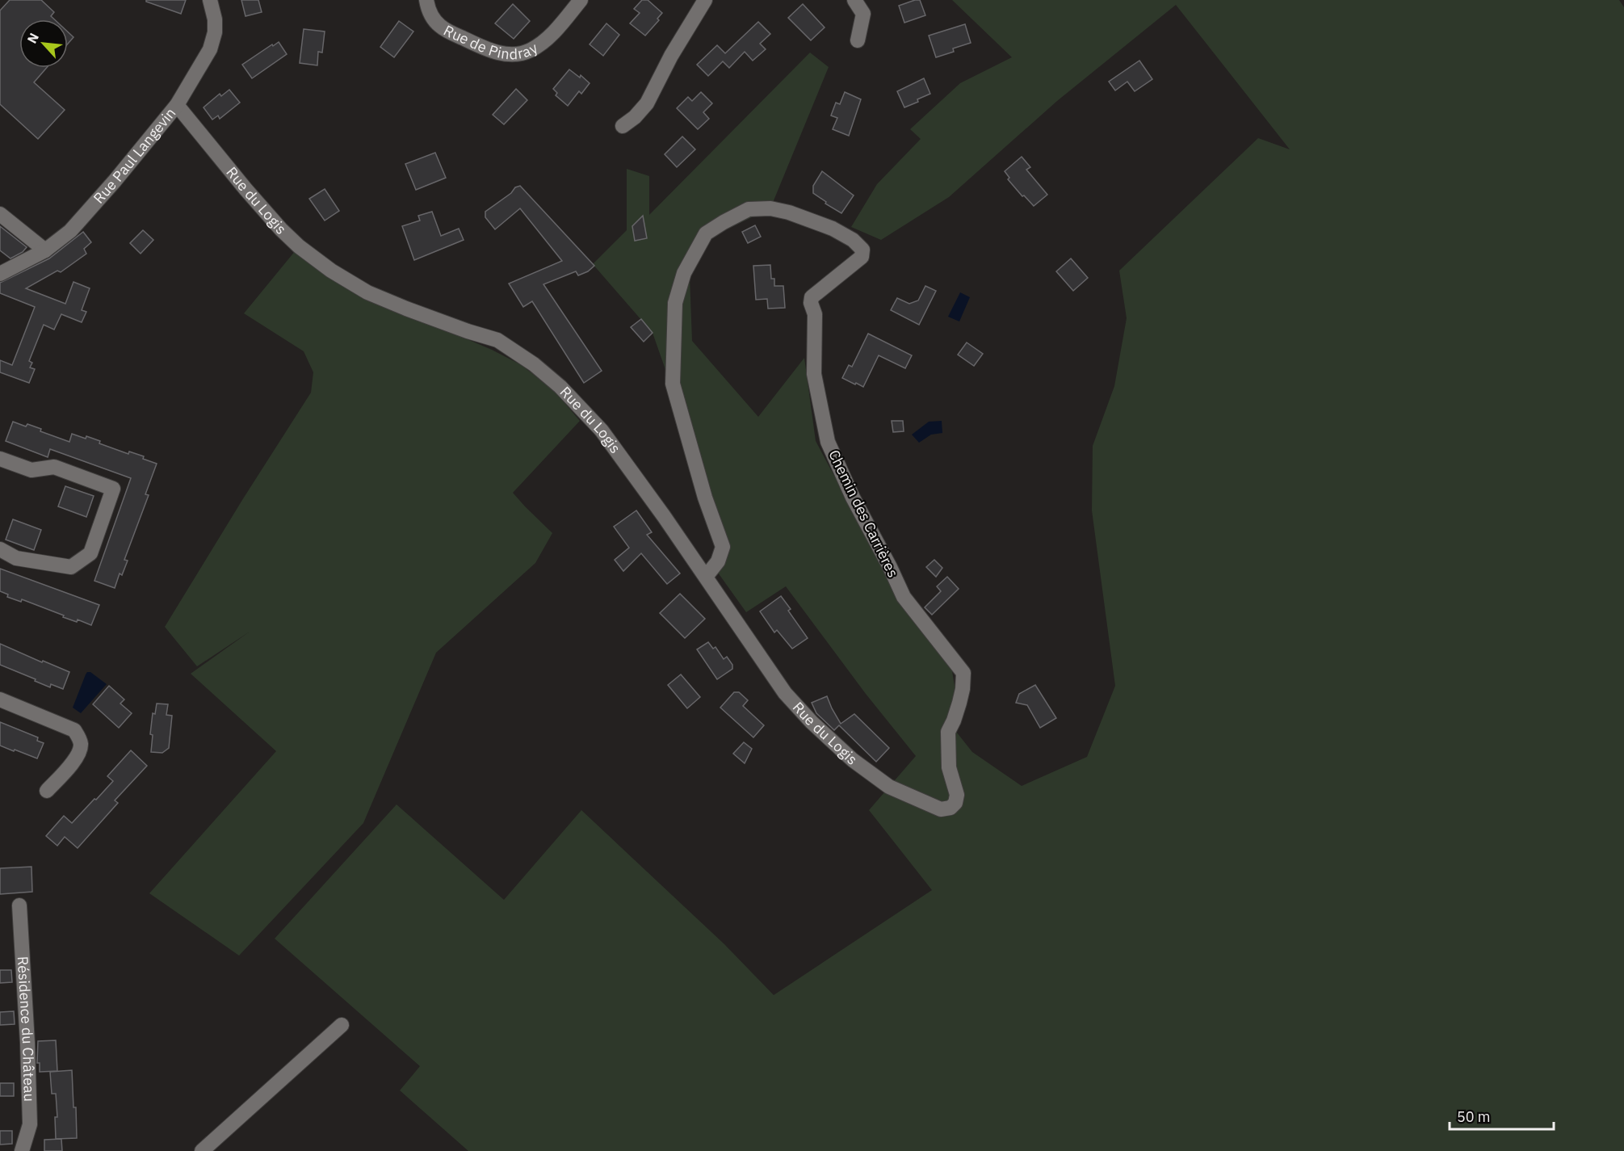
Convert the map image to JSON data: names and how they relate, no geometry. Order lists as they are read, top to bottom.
{
  "streets": {
    "street": [
      "Rue de Pindray",
      "Rue Paul Langevin",
      "Rue du Logis",
      "Chemin des Carrières",
      "Résidence du Château"
    ]
  },
  "crossings": [
    ["Rue Paul Langevin", "Rue du Logis"],
    ["Rue du Logis", "Chemin des Carrières"]
  ],
  "scale_bar": "50 m",
  "north": "top left"
}
